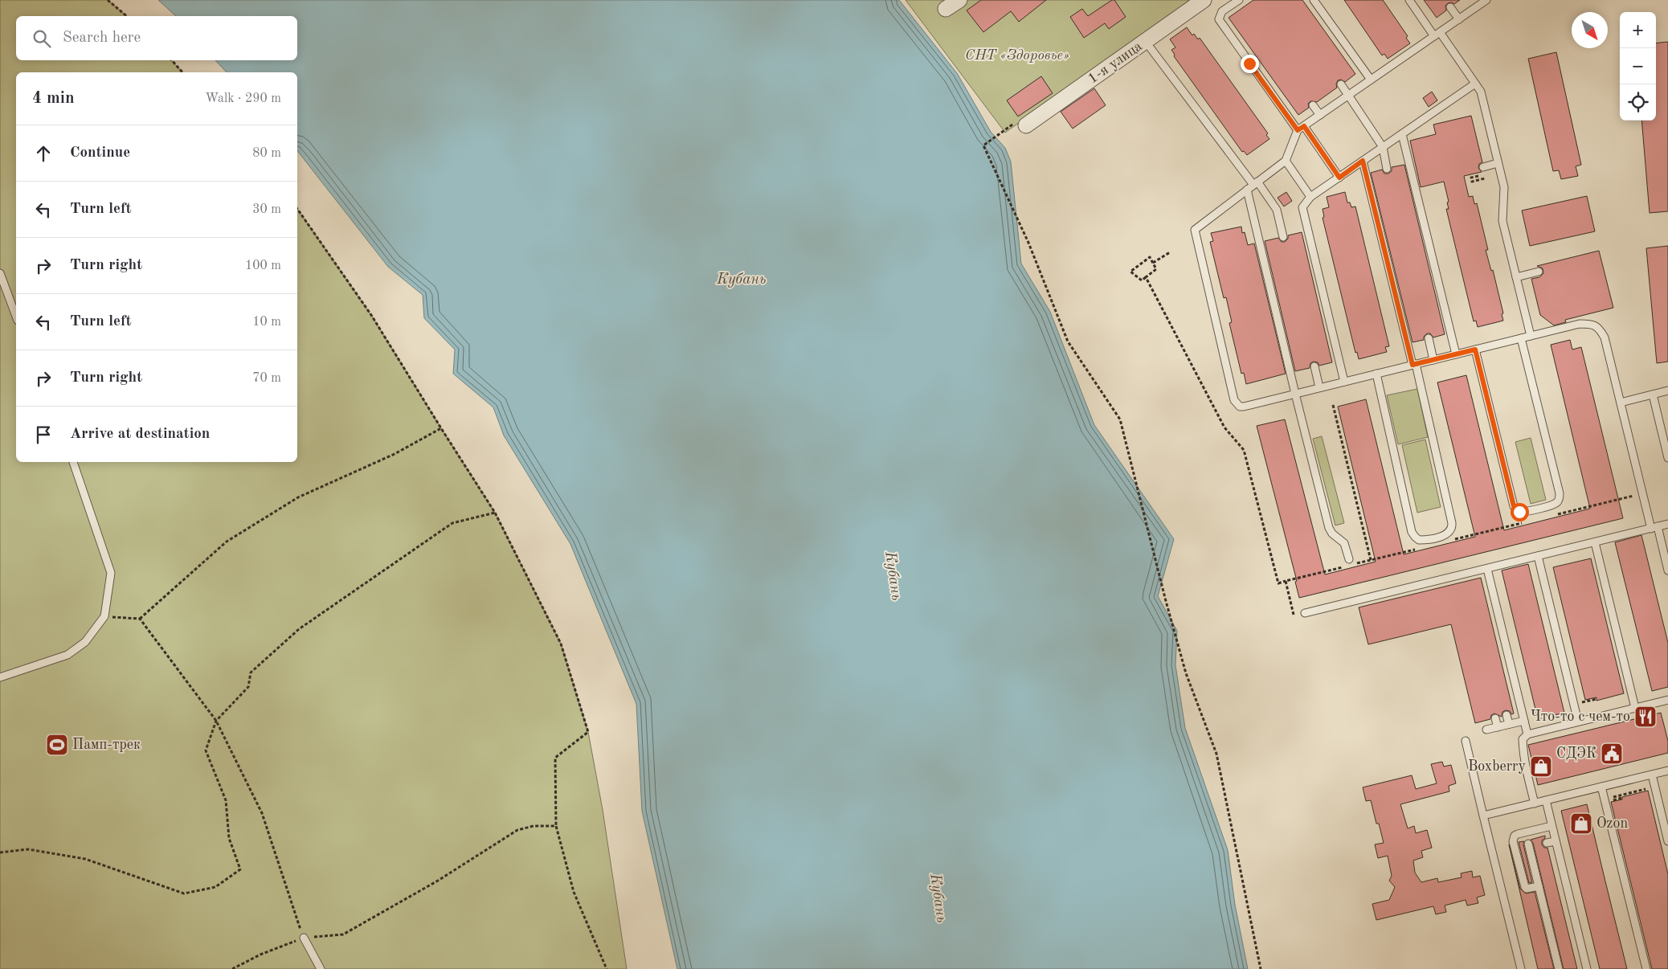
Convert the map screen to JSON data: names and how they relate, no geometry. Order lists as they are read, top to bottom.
{
  "streets": {
    "street": ["1-я улица"]
  },
  "water": ["Кубань"],
  "parks": ["СНТ «Здоровье»"],
  "places": {
    "restaurant": ["Что-то с чем-то"],
    "sports": ["Памп-трек"],
    "public building": ["СДЭК"],
    "shop": ["Boxberry", "Ozon"]
  },
  "north": "bottom right",
  "page": {
    "map_buttons": ["+", "−"],
    "search": "Search here",
    "heading": ["4 min", "Walk · 290 m"],
    "list": [
      ["Continue", "80 m"],
      ["Turn left", "30 m"],
      ["Turn right", "100 m"],
      ["Turn left", "10 m"],
      ["Turn right", "70 m"],
      "Arrive at destination"
    ]
  }
}
